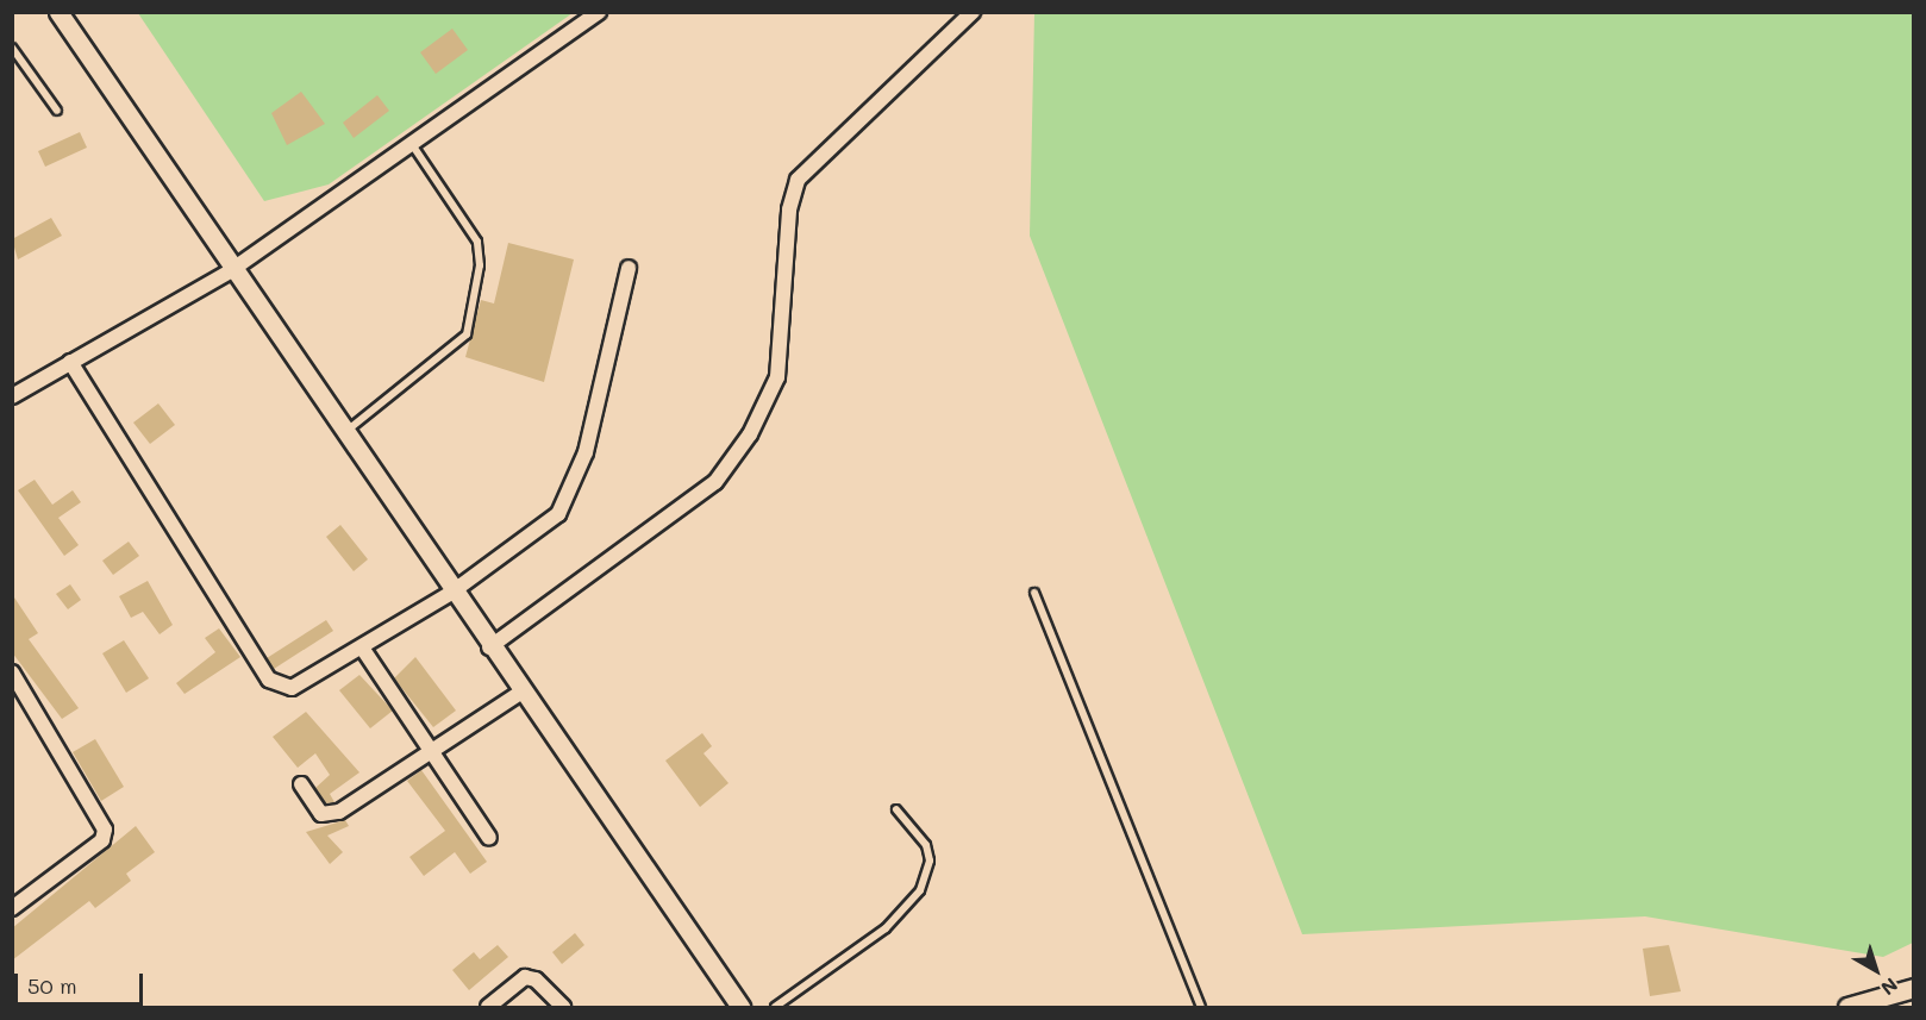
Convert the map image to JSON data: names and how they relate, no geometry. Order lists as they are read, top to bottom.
{
  "scale_bar": "50 m",
  "north": "bottom right"
}
